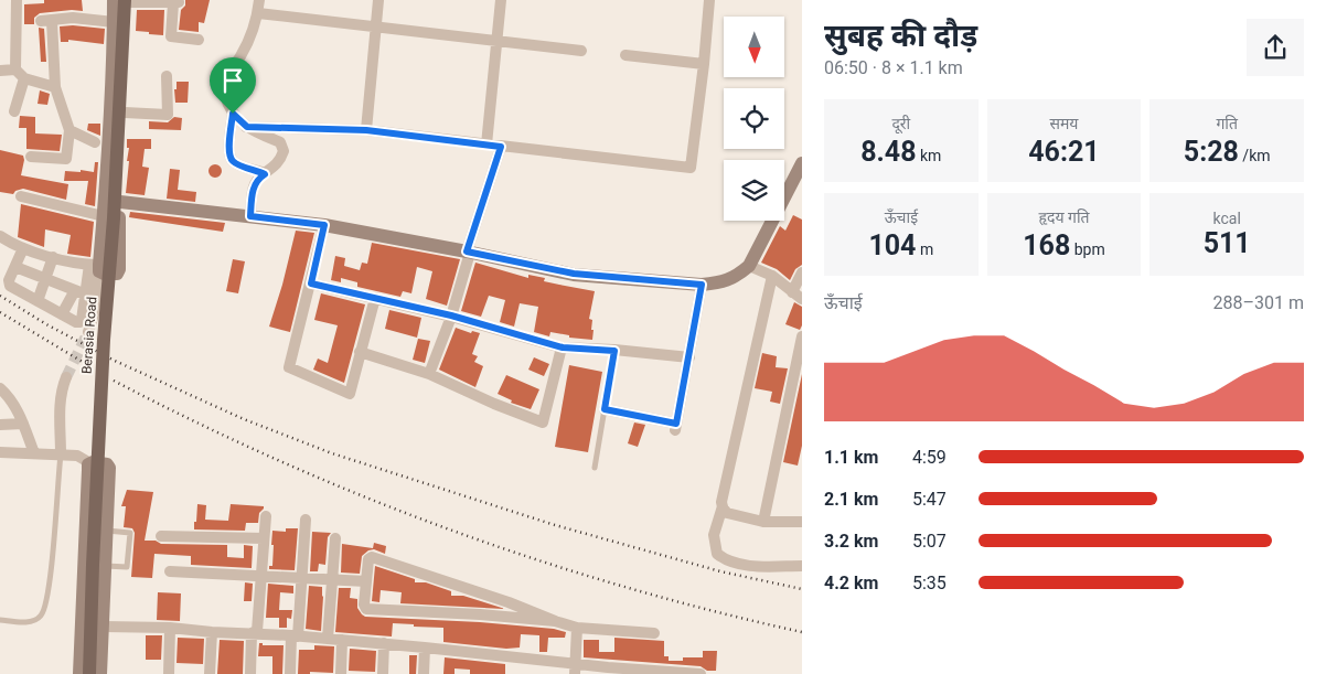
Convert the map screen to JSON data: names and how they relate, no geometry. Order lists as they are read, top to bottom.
{
  "streets": {
    "main road": ["Berasia Road"]
  },
  "north": "bottom",
  "page": {
    "heading": ["सुबह की दौड़", "06:50 · 8 × 1.1 km"],
    "stats": [
      ["दूरी", "8.48 km"],
      ["समय", "46:21"],
      ["गति", "5:28 /km"],
      ["ऊँचाई", "104 m"],
      ["हृदय गति", "168 bpm"],
      ["kcal", "511"]
    ],
    "chart": ["ऊँचाई", "288–301 m"],
    "list": [
      {
        "name": "1.1 km",
        "note": "4:59"
      },
      {
        "name": "2.1 km",
        "note": "5:47"
      },
      {
        "name": "3.2 km",
        "note": "5:07"
      },
      {
        "name": "4.2 km",
        "note": "5:35"
      }
    ]
  }
}
